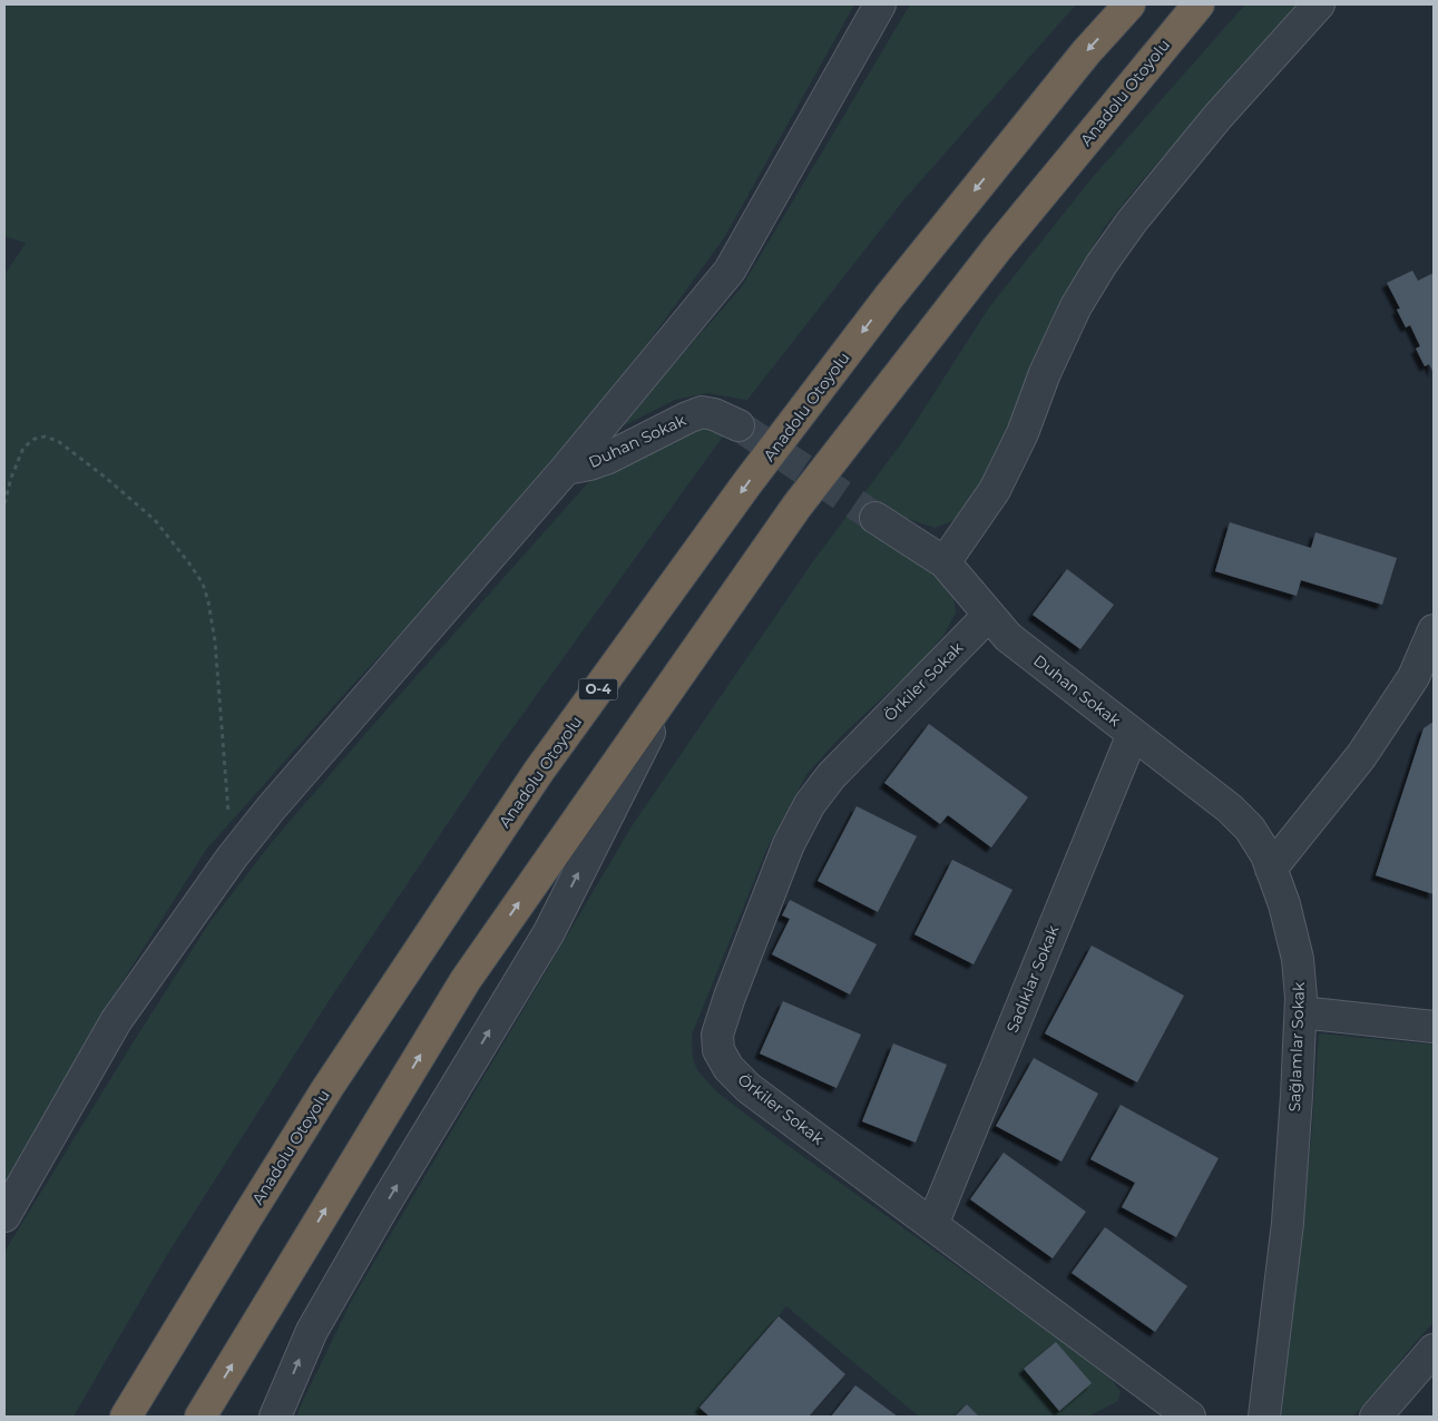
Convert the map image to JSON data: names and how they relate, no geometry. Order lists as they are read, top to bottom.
{
  "streets": {
    "highway": ["Anadolu Otoyolu", "O-4"],
    "street": [
      "Duhan Sokak",
      "Örkiler Sokak",
      "Sadıklar Sokak",
      "Sağlamlar Sokak"
    ]
  },
  "crossings": [
    ["Duhan Sokak", "Örkiler Sokak"],
    ["Duhan Sokak", "Sadıklar Sokak"],
    ["Duhan Sokak", "Sağlamlar Sokak"],
    ["Örkiler Sokak", "Sadıklar Sokak"]
  ]
}
